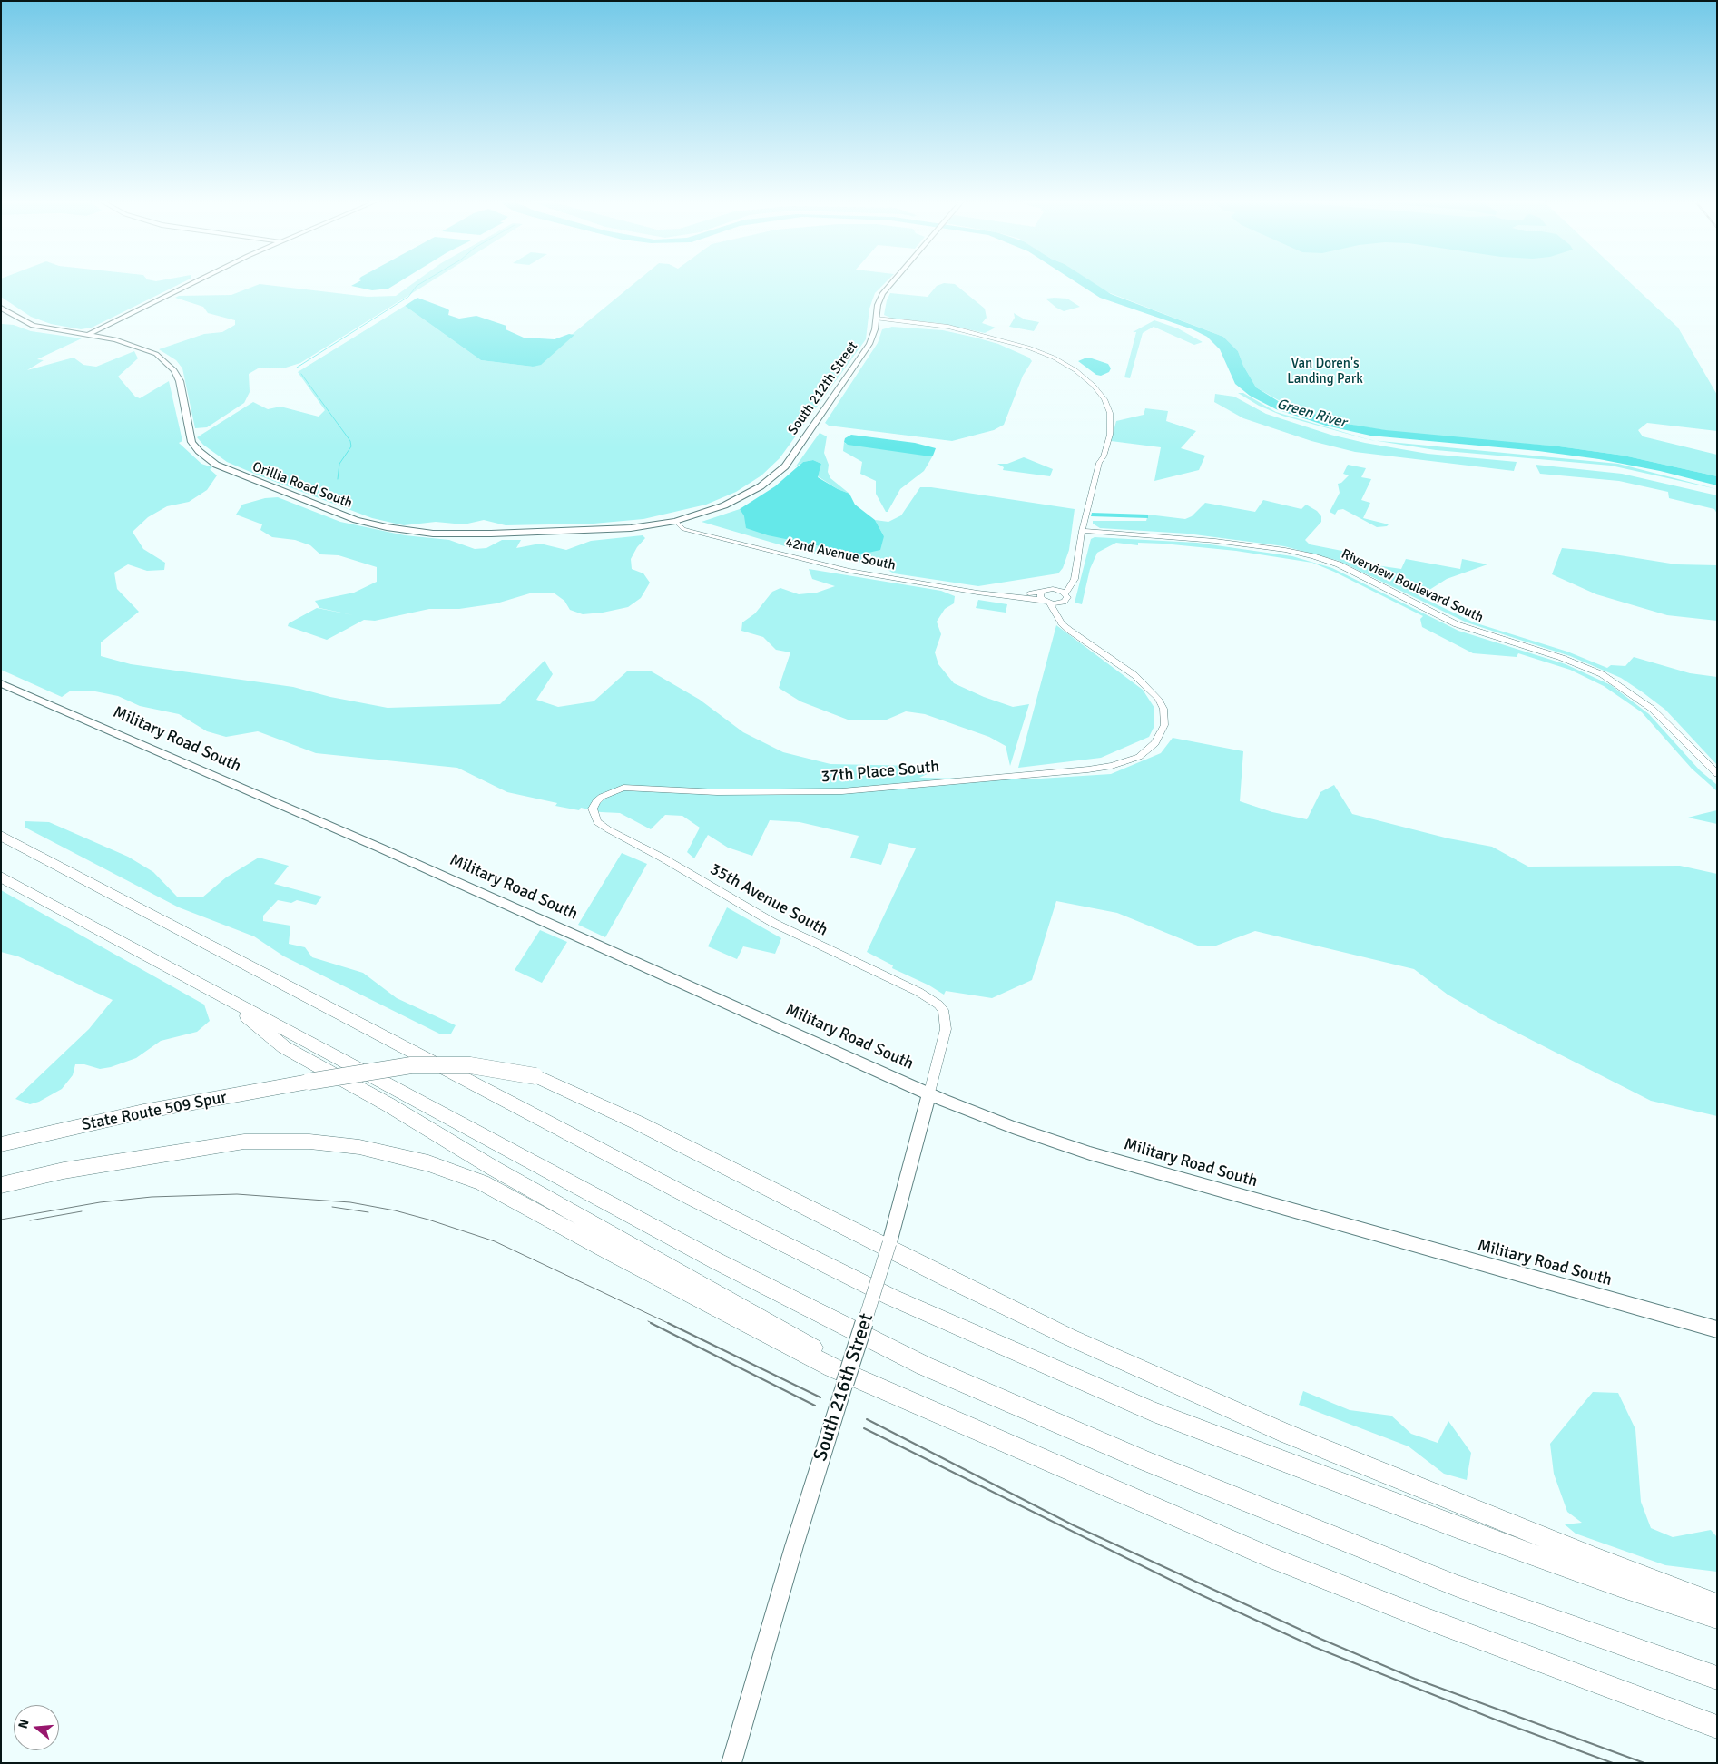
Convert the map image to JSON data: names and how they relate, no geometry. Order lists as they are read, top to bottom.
{
  "streets": {
    "highway": ["State Route 509 Spur"],
    "main road": [
      "South 212th Street",
      "Orillia Road South",
      "Military Road South",
      "South 216th Street"
    ],
    "street": [
      "42nd Avenue South",
      "Riverview Boulevard South",
      "37th Place South",
      "35th Avenue South"
    ]
  },
  "crossings": [
    ["South 212th Street", "Orillia Road South"],
    ["South 212th Street", "42nd Avenue South"],
    ["Orillia Road South", "42nd Avenue South"],
    ["Military Road South", "South 216th Street"],
    ["37th Place South", "35th Avenue South"],
    ["35th Avenue South", "South 216th Street"]
  ],
  "water": ["Green River"],
  "parks": ["Van Doren's Landing Park"],
  "north": "left"
}
